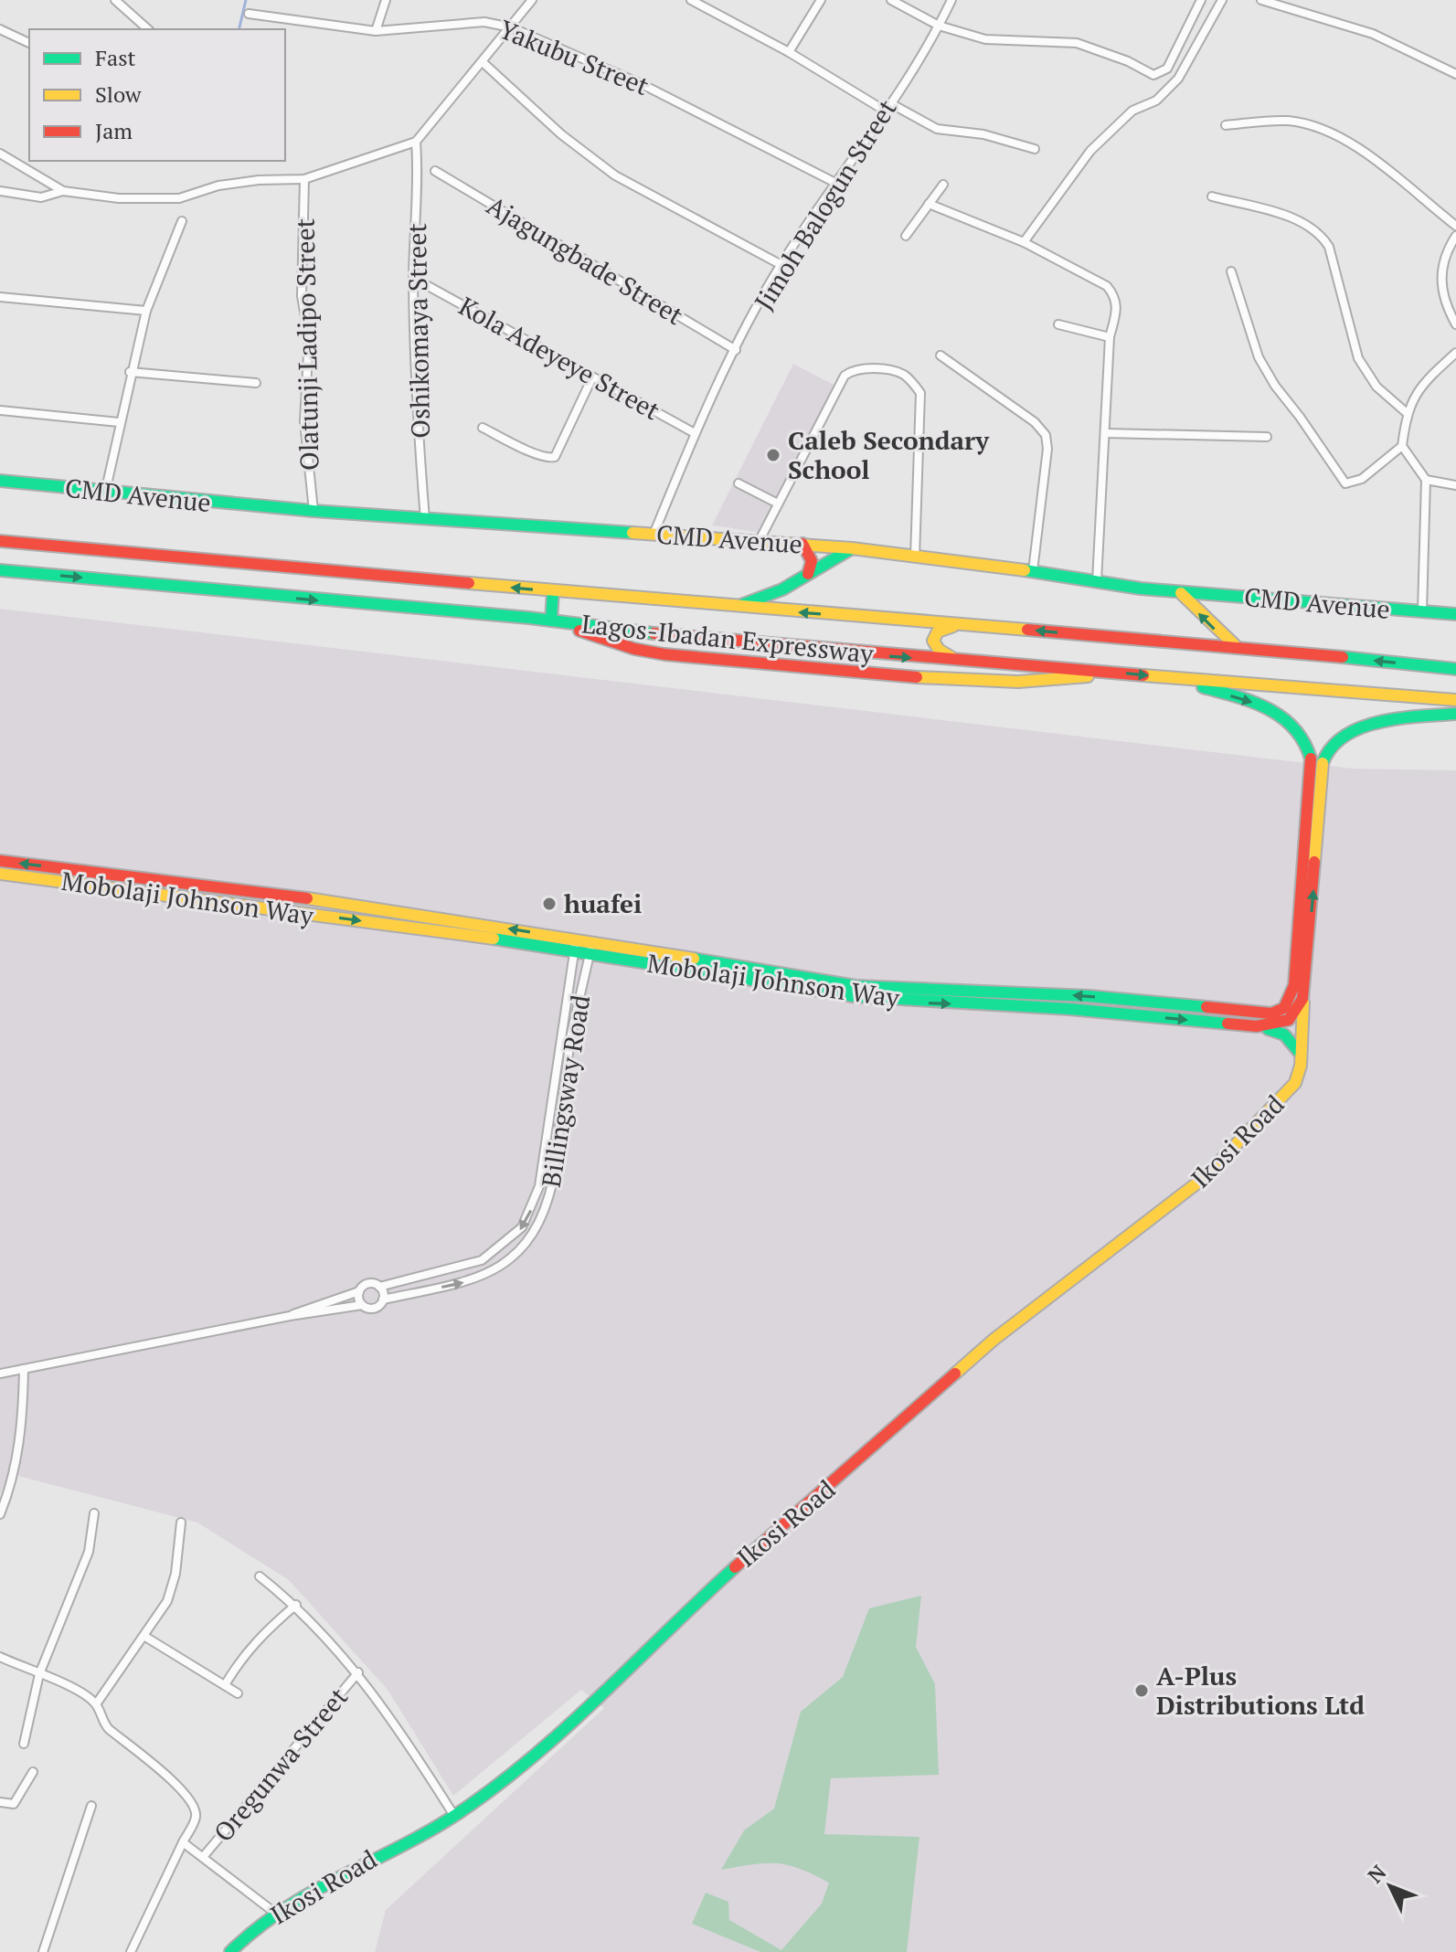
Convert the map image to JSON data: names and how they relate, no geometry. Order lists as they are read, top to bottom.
{
  "streets": {
    "main road": [
      "CMD Avenue",
      "Lagos-Ibadan Expressway",
      "Mobolaji Johnson Way",
      "Ikosi Road"
    ],
    "street": [
      "Yakubu Street",
      "Jimoh Balogun Street",
      "Ajagungbade Street",
      "Oshikomaya Street",
      "Olatunji Ladipo Street",
      "Kola Adeyeye Street",
      "Billingsway Road",
      "Oregunwa Street"
    ]
  },
  "crossings": [
    ["Yakubu Street", "Jimoh Balogun Street"],
    ["Jimoh Balogun Street", "Ajagungbade Street"],
    ["Jimoh Balogun Street", "Kola Adeyeye Street"],
    ["Jimoh Balogun Street", "CMD Avenue"],
    ["Oshikomaya Street", "CMD Avenue"],
    ["Olatunji Ladipo Street", "CMD Avenue"],
    ["Mobolaji Johnson Way", "Billingsway Road"]
  ],
  "places": ["Caleb Secondary School", "huafei", "A-Plus Distributions Ltd"],
  "legend": ["Fast", "Slow", "Jam"],
  "north": "top left"
}
